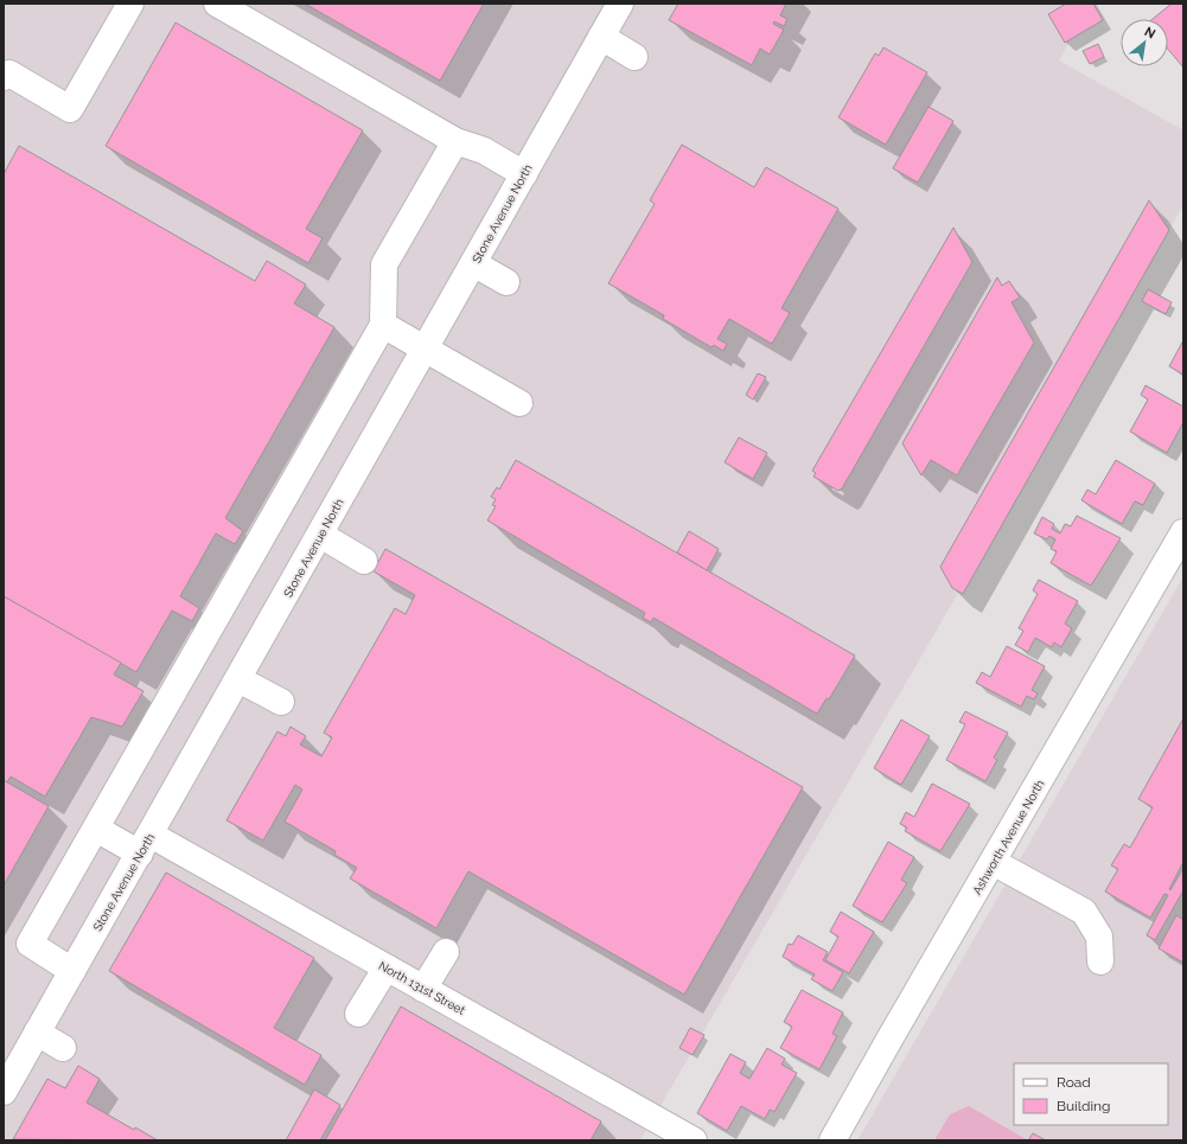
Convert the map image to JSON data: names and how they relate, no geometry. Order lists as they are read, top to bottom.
{
  "streets": {
    "street": ["Stone Avenue North", "Ashworth Avenue North", "North 131st Street"]
  },
  "crossings": [
    ["Stone Avenue North", "North 131st Street"]
  ],
  "legend": ["Road", "Building"],
  "north": "top right"
}
